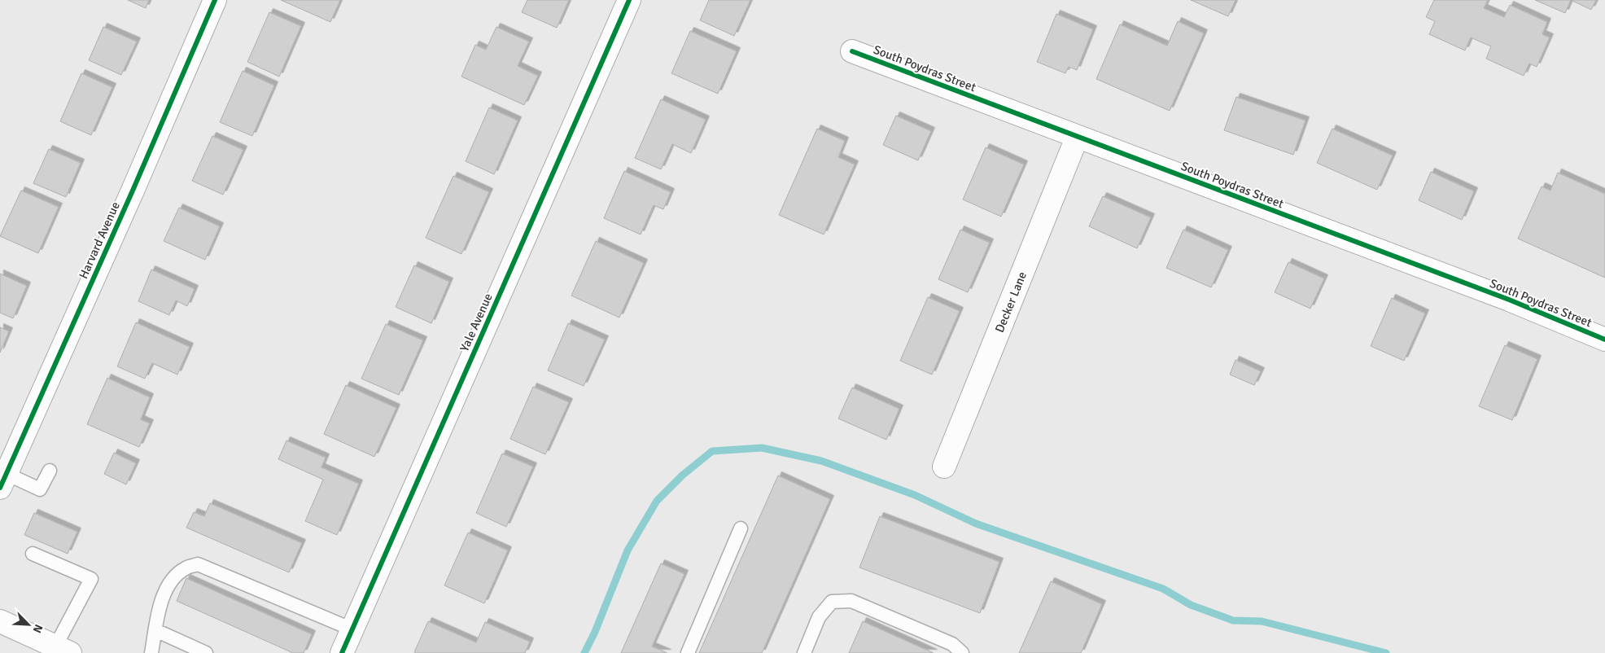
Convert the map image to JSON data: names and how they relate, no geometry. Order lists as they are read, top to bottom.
{
  "streets": {
    "street": [
      "South Poydras Street",
      "Harvard Avenue",
      "Decker Lane",
      "Yale Avenue"
    ]
  },
  "crossings": [
    ["South Poydras Street", "Decker Lane"]
  ],
  "north": "bottom right"
}
